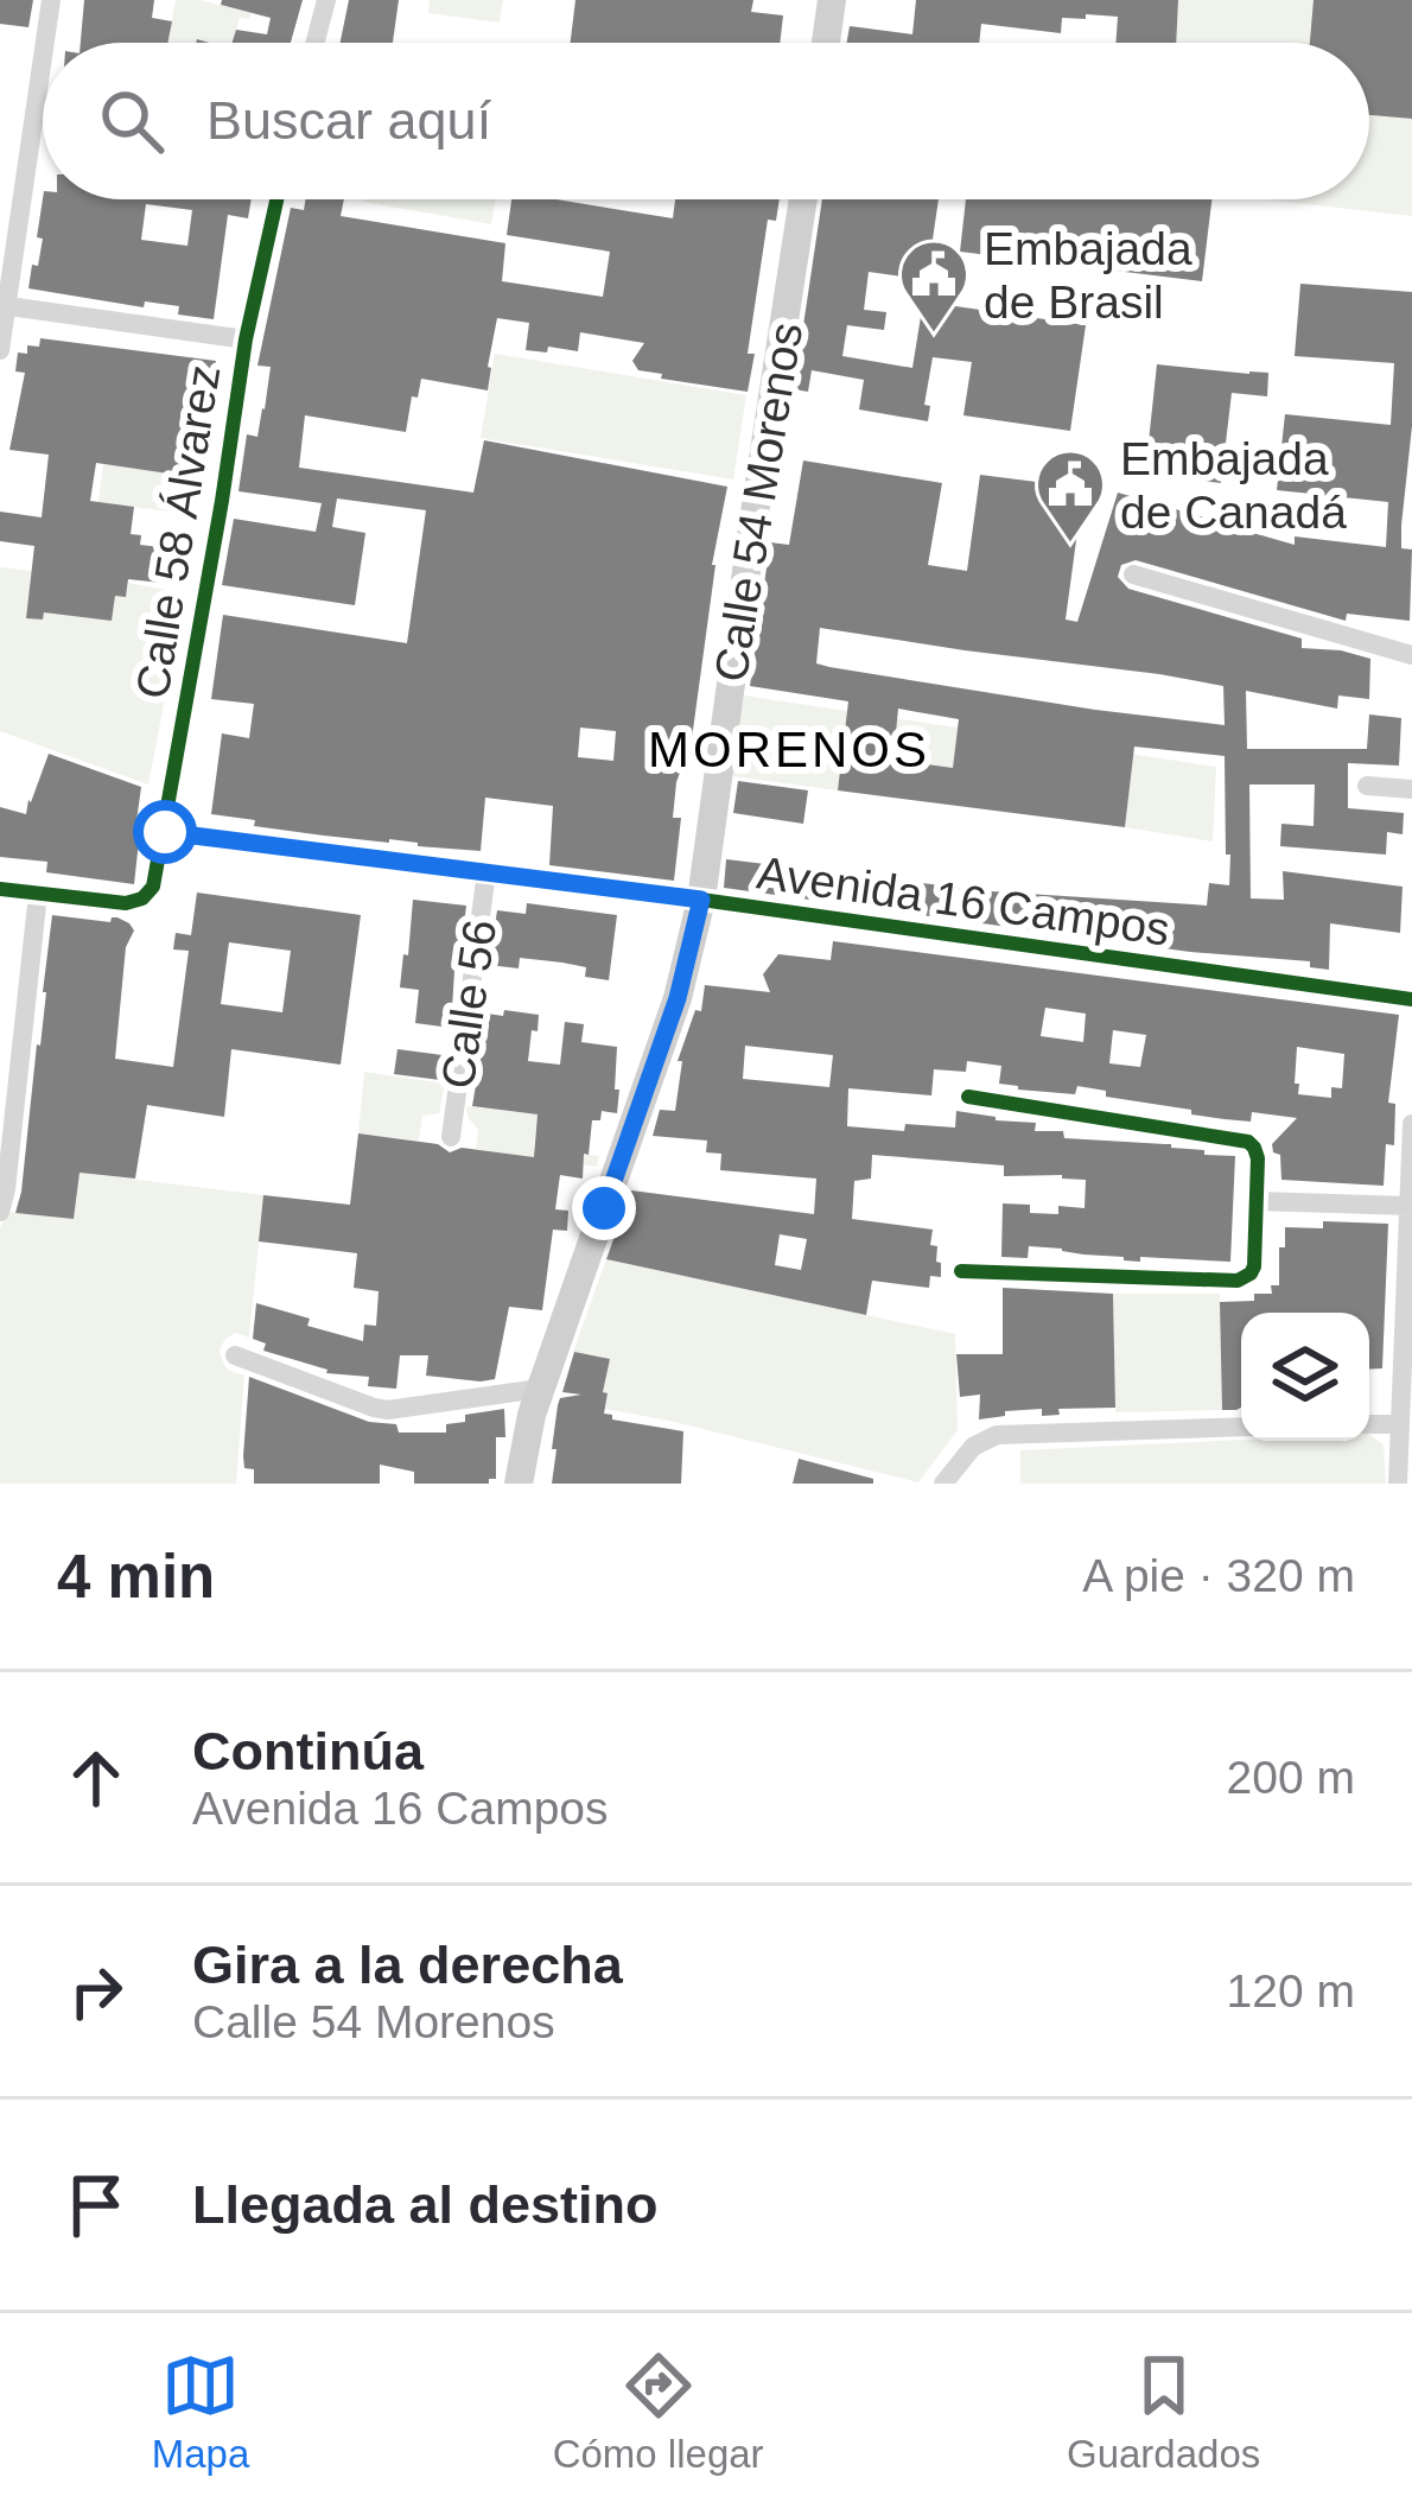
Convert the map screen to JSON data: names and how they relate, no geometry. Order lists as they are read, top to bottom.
{
  "streets": {
    "main road": ["Calle 54 Morenos"],
    "street": ["Calle 58 Álvarez", "Avenida 16 Campos", "Calle 56"]
  },
  "crossings": [
    ["Calle 54 Morenos", "Avenida 16 Campos"],
    ["Calle 58 Álvarez", "Avenida 16 Campos"],
    ["Avenida 16 Campos", "Calle 56"]
  ],
  "districts": ["MORENOS"],
  "places": {
    "public building": ["Embajada de Brasil", "Embajada de Canadá"]
  },
  "page": {
    "search": "Buscar aquí",
    "heading": ["4 min", "A pie · 320 m"],
    "list": [
      ["Continúa", "Avenida 16 Campos", "200 m"],
      ["Gira a la derecha", "Calle 54 Morenos", "120 m"],
      "Llegada al destino"
    ],
    "nav": ["Mapa", "Cómo llegar", "Guardados"]
  }
}
